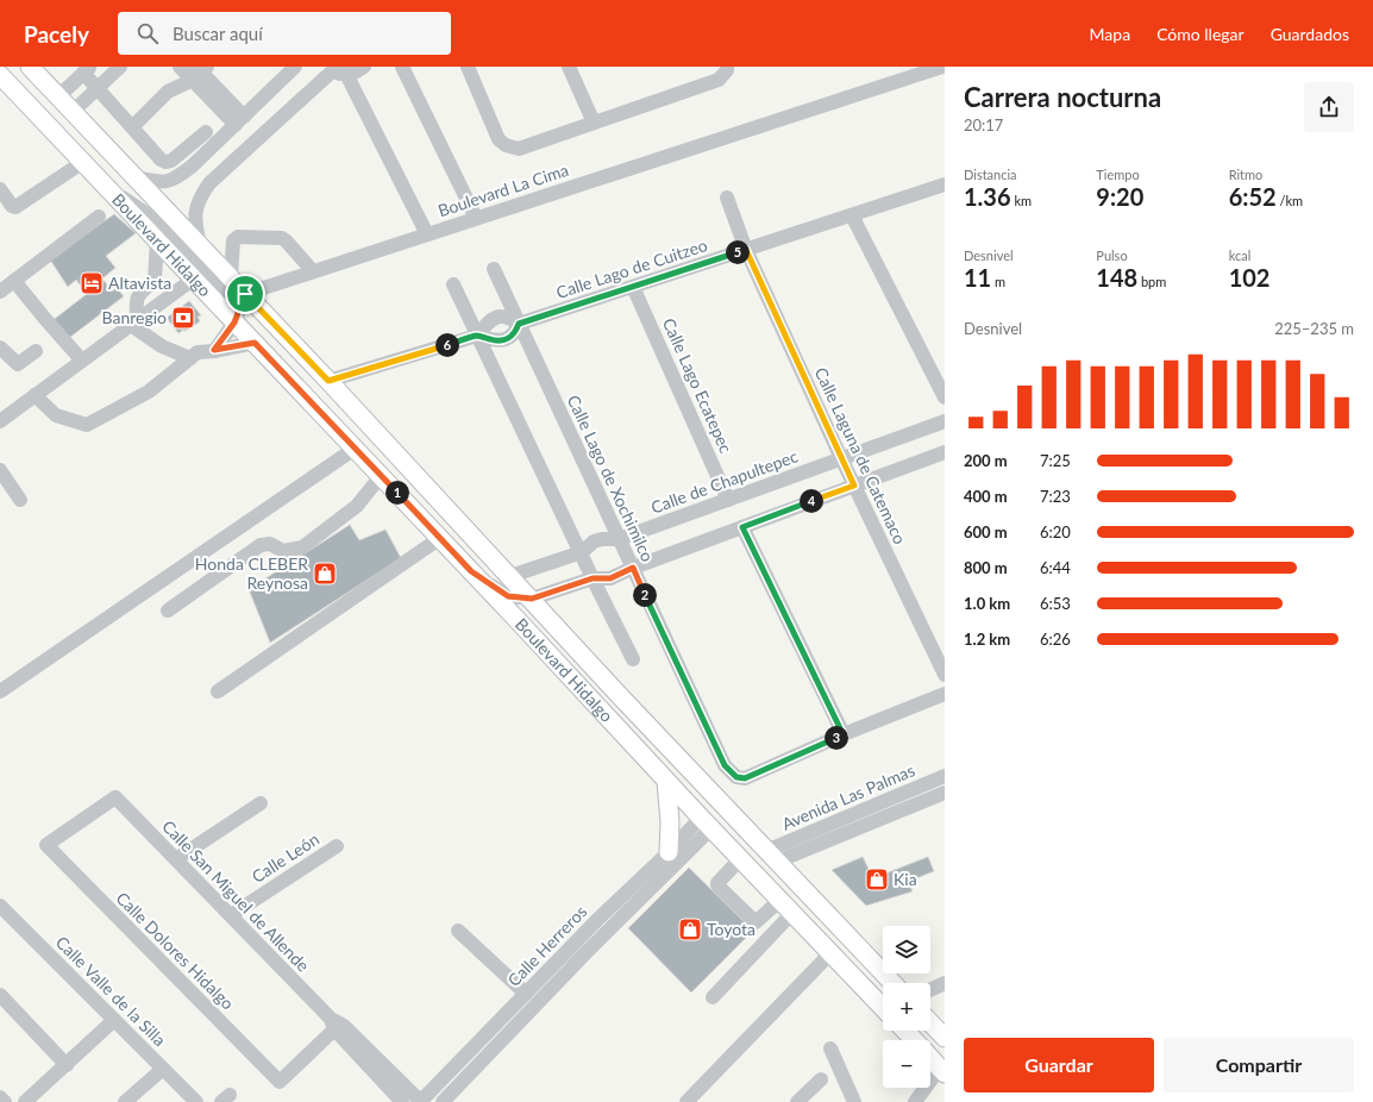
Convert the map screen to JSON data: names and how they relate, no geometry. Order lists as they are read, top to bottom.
{
  "streets": {
    "main road": ["Boulevard Hidalgo"],
    "street": [
      "Boulevard La Cima",
      "Calle Lago de Cuitzeo",
      "Calle Lago Ecatepec",
      "Calle Laguna de Catemaco",
      "Calle Lago de Xochimilco",
      "Calle de Chapultepec",
      "Avenida Las Palmas",
      "Calle León",
      "Calle San Miguel de Allende",
      "Calle Herreros",
      "Calle Dolores Hidalgo",
      "Calle Valle de la Silla"
    ]
  },
  "crossings": [
    ["Boulevard La Cima", "Boulevard Hidalgo"],
    ["Boulevard Hidalgo", "Calle de Chapultepec"],
    ["Boulevard Hidalgo", "Avenida Las Palmas"],
    ["Boulevard Hidalgo", "Calle Herreros"],
    ["Calle Lago de Cuitzeo", "Calle Lago Ecatepec"],
    ["Calle Lago de Cuitzeo", "Calle Laguna de Catemaco"],
    ["Calle Lago de Cuitzeo", "Calle Lago de Xochimilco"],
    ["Calle Lago Ecatepec", "Calle de Chapultepec"],
    ["Calle Laguna de Catemaco", "Calle de Chapultepec"],
    ["Calle Lago de Xochimilco", "Calle de Chapultepec"],
    ["Calle León", "Calle San Miguel de Allende"],
    ["Calle San Miguel de Allende", "Calle Dolores Hidalgo"]
  ],
  "places": {
    "hotel": ["Altavista"],
    "bank": ["Banregio"],
    "shop": ["Honda CLEBER Reynosa", "Kia", "Toyota"]
  },
  "page": {
    "header": "Pacely",
    "search": "Buscar aquí",
    "nav": ["Mapa", "Cómo llegar", "Guardados"],
    "heading": ["Carrera nocturna", "20:17"],
    "stats": [
      ["Distancia", "1.36 km"],
      ["Tiempo", "9:20"],
      ["Ritmo", "6:52 /km"],
      ["Desnivel", "11 m"],
      ["Pulso", "148 bpm"],
      ["kcal", "102"]
    ],
    "pins": [
      "5",
      "6",
      "1",
      "4",
      "2",
      "3"
    ],
    "chart": ["Desnivel", "225–235 m"],
    "list": [
      {
        "name": "200 m",
        "note": "7:25"
      },
      {
        "name": "400 m",
        "note": "7:23"
      },
      {
        "name": "600 m",
        "note": "6:20"
      },
      {
        "name": "800 m",
        "note": "6:44"
      },
      {
        "name": "1.0 km",
        "note": "6:53"
      },
      {
        "name": "1.2 km",
        "note": "6:26"
      }
    ],
    "map_buttons": ["+", "−"],
    "buttons": ["Guardar", "Compartir"]
  }
}
